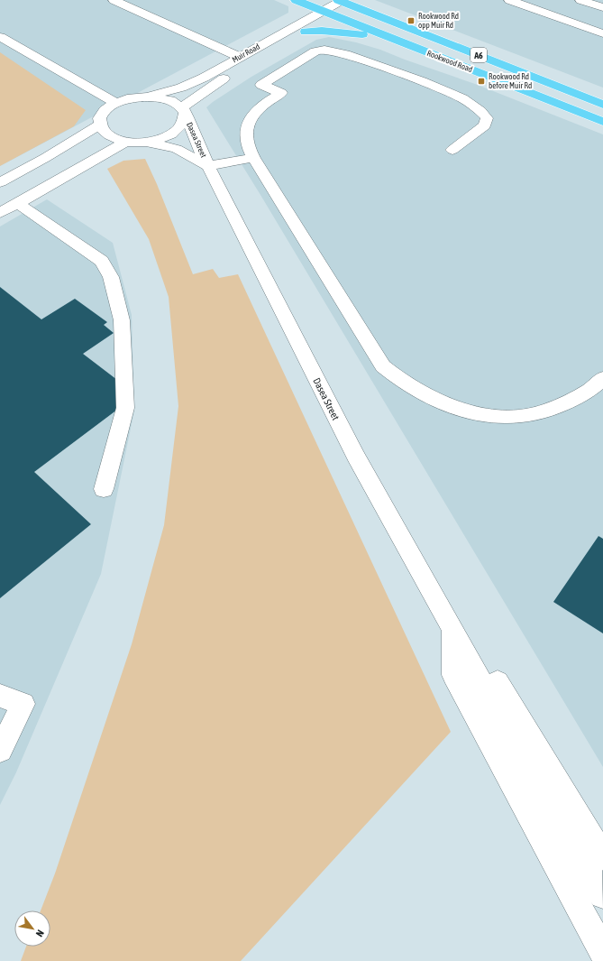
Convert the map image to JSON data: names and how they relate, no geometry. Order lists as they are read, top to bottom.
{
  "streets": {
    "highway": ["A6", "Rookwood Road"],
    "street": ["Muir Road", "Dasea Street"]
  },
  "crossings": [
    ["Muir Road", "Rookwood Road"],
    ["Muir Road", "Dasea Street"]
  ],
  "places": {
    "transit": ["Rookwood Rd opp Muir Rd", "Rookwood Rd before Muir Rd"]
  },
  "north": "bottom right"
}
